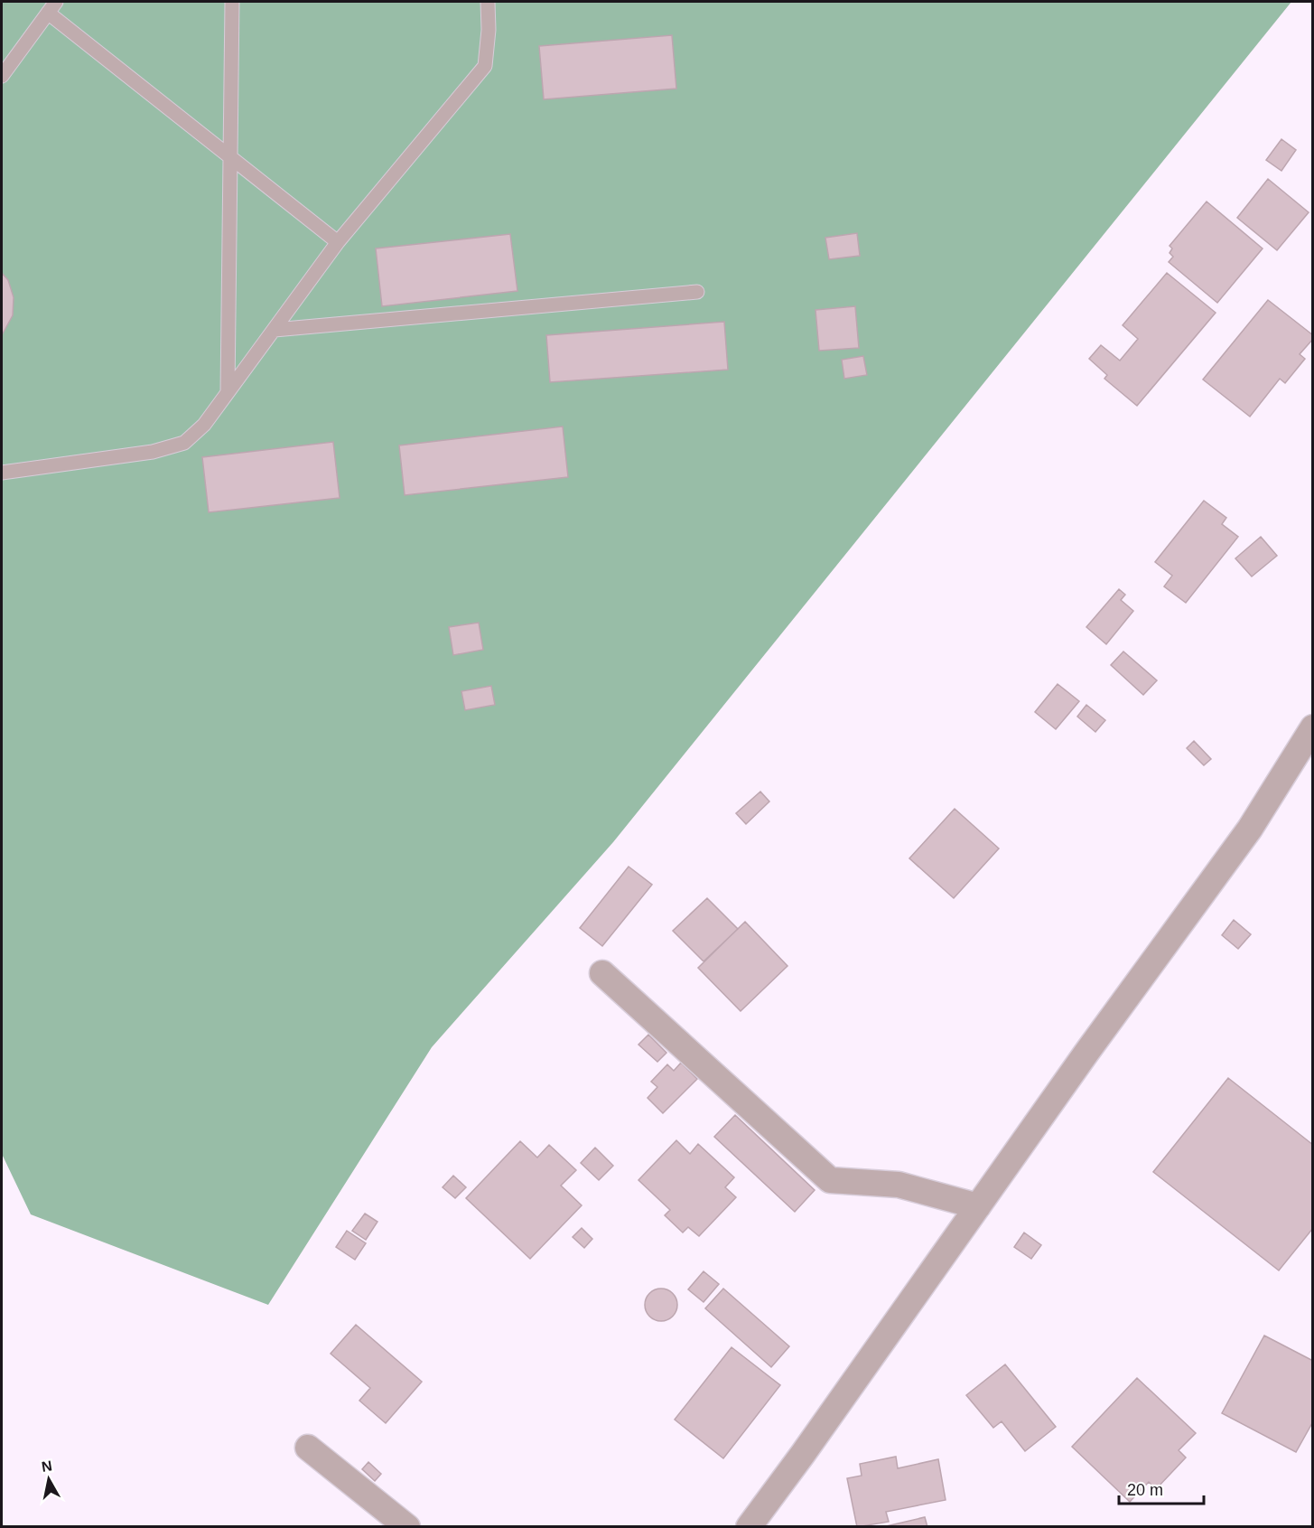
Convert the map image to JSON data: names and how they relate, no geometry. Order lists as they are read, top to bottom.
{
  "scale_bar": "20 m",
  "north": "top"
}
